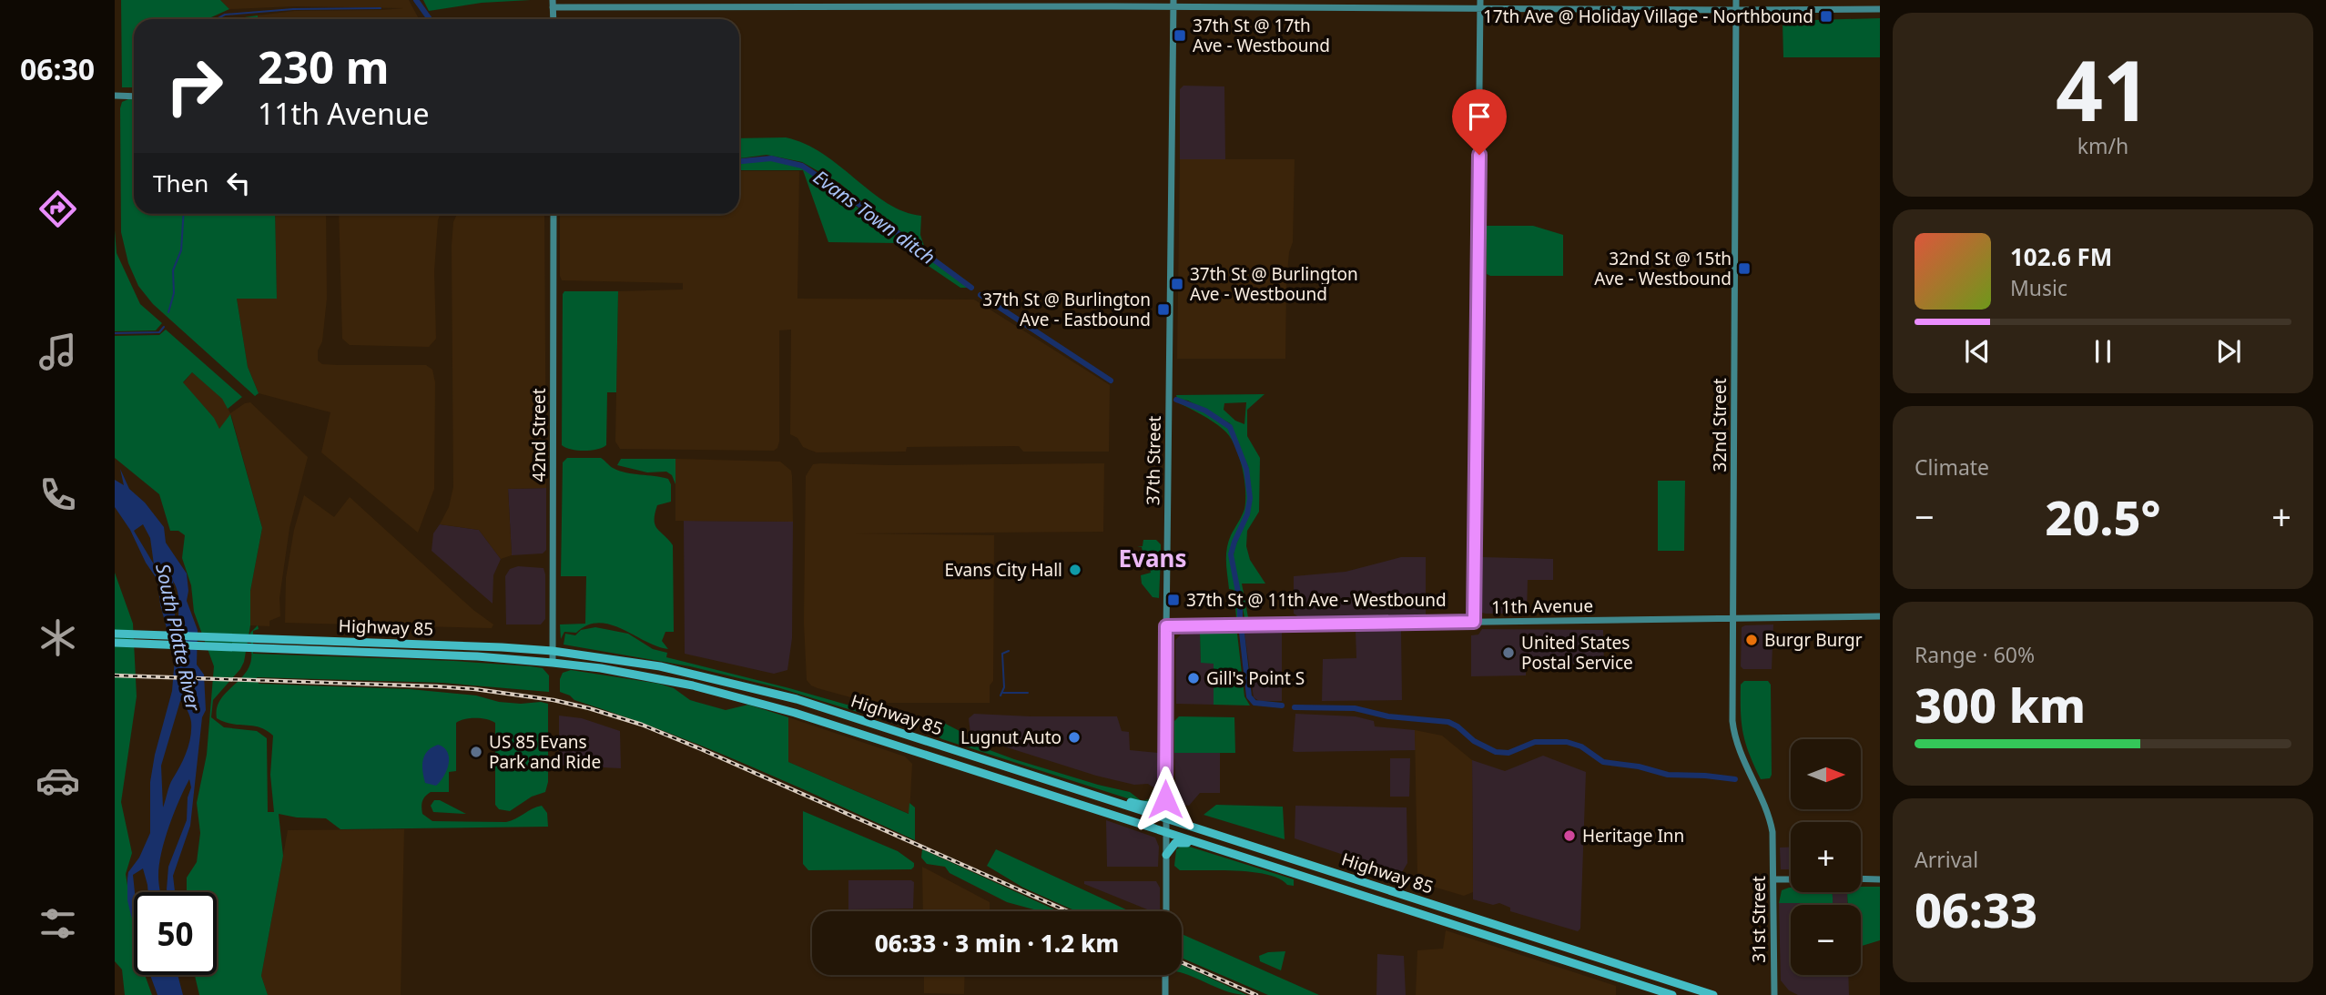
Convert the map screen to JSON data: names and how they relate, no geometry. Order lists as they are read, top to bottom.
{
  "streets": {
    "highway": ["Highway 85"],
    "main road": [
      "32nd Street",
      "42nd Street",
      "37th Street",
      "11th Avenue",
      "31st Street"
    ]
  },
  "crossings": [
    ["32nd Street", "11th Avenue"],
    ["32nd Street", "31st Street"],
    ["42nd Street", "Highway 85"],
    ["37th Street", "11th Avenue"],
    ["37th Street", "Highway 85"]
  ],
  "districts": ["Evans"],
  "water": ["Evans Town ditch", "South Platte River"],
  "places": {
    "transit": [
      "17th Ave @ Holiday Village - Northbound",
      "37th St @ 17th Ave - Westbound",
      "32nd St @ 15th Ave - Westbound",
      "37th St @ Burlington Ave - Westbound",
      "37th St @ Burlington Ave - Eastbound",
      "37th St @ 11th Ave - Westbound"
    ],
    "other": [
      "Evans City Hall",
      "Burgr Burgr",
      "United States Postal Service",
      "Gill's Point S",
      "Lugnut Auto",
      "US 85 Evans Park and Ride",
      "Heritage Inn"
    ]
  },
  "north": "right",
  "page": {
    "tabs": "06:30",
    "tile": [
      ["41", "km/h"],
      "Climate",
      ["Range · 60%", "300 km"],
      ["Arrival", "06:33"]
    ],
    "turn": ["230 m", "11th Avenue"],
    "then": "Then",
    "song": ["102.6 FM", "Music"],
    "heat": ["−", "20.5°", "+"],
    "map_buttons": ["+", "−"],
    "limit": "50",
    "trip": "06:33 · 3 min · 1.2 km"
  }
}
